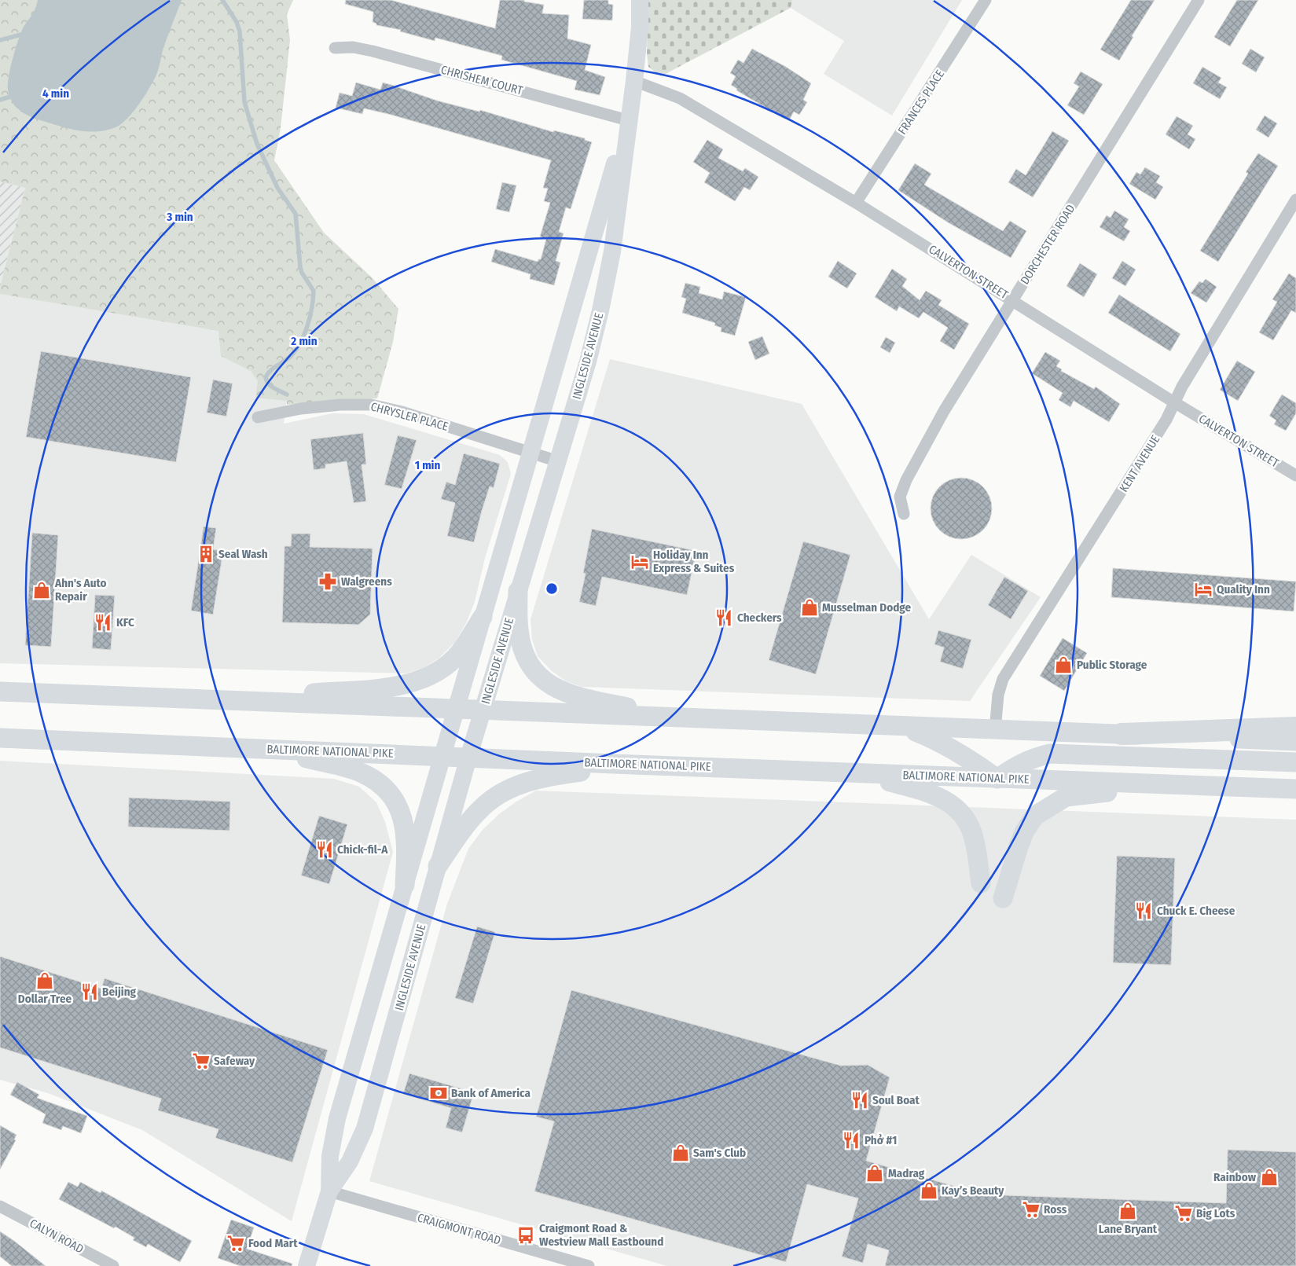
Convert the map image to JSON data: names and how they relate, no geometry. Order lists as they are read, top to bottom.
{
  "streets": {
    "main road": ["INGLESIDE AVENUE", "BALTIMORE NATIONAL PIKE"],
    "street": [
      "CHRISHEM COURT",
      "FRANCES PLACE",
      "DORCHESTER ROAD",
      "CALVERTON STREET",
      "CHRYSLER PLACE",
      "KENT AVENUE",
      "CRAIGMONT ROAD",
      "CALYN ROAD"
    ]
  },
  "crossings": [
    ["CHRISHEM COURT", "INGLESIDE AVENUE"],
    ["FRANCES PLACE", "CALVERTON STREET"],
    ["DORCHESTER ROAD", "CALVERTON STREET"],
    ["CALVERTON STREET", "INGLESIDE AVENUE"],
    ["CALVERTON STREET", "KENT AVENUE"],
    ["INGLESIDE AVENUE", "CHRYSLER PLACE"],
    ["INGLESIDE AVENUE", "BALTIMORE NATIONAL PIKE"],
    ["INGLESIDE AVENUE", "CRAIGMONT ROAD"]
  ],
  "places": {
    "building": ["Seal Wash"],
    "hotel": ["Holiday Inn Express & Suites", "Quality Inn"],
    "pharmacy": ["Walgreens"],
    "shop": [
      "Ahn's Auto Repair",
      "Musselman Dodge",
      "Public Storage",
      "Dollar Tree",
      "Sam's Club",
      "Madrag",
      "Rainbow",
      "Kay’s Beauty",
      "Lane Bryant"
    ],
    "restaurant": [
      "Checkers",
      "KFC",
      "Chick-fil-A",
      "Chuck E. Cheese",
      "Beijing",
      "Soul Boat",
      "Phở #1"
    ],
    "supermarket": [
      "Safeway",
      "Ross",
      "Big Lots",
      "Food Mart"
    ],
    "bank": ["Bank of America"],
    "bus stop": ["Craigmont Road & Westview Mall Eastbound"]
  },
  "rings": [
    "4 min",
    "3 min",
    "2 min",
    "1 min"
  ]
}
